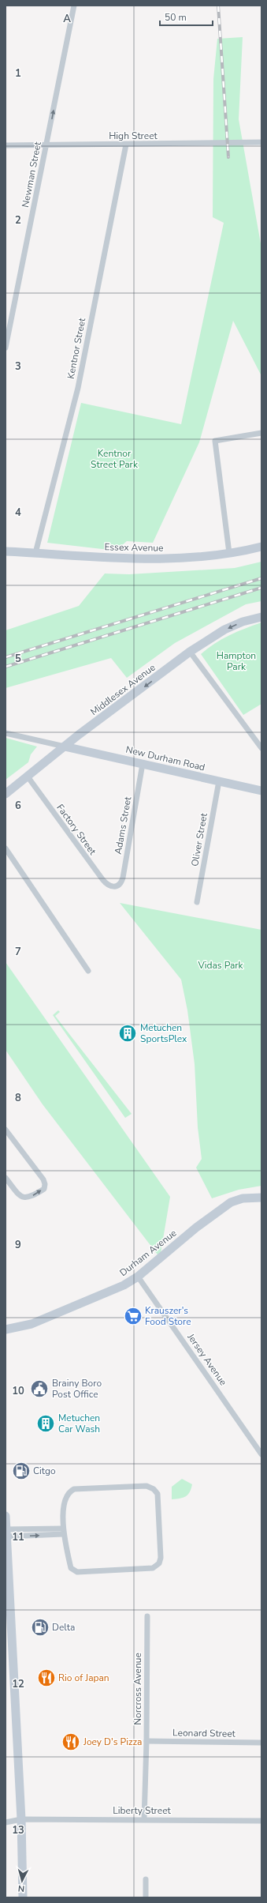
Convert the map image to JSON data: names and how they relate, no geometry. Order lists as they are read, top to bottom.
{
  "streets": {
    "street": [
      "High Street",
      "Newman Street",
      "Kentnor Street",
      "Essex Avenue",
      "Middlesex Avenue",
      "New Durham Road",
      "Adams Street",
      "Factory Street",
      "Oliver Street",
      "Durham Avenue",
      "Jersey Avenue",
      "Norcross Avenue",
      "Leonard Street",
      "Liberty Street"
    ]
  },
  "crossings": [
    ["High Street", "Newman Street"],
    ["High Street", "Kentnor Street"],
    ["Kentnor Street", "Essex Avenue"],
    ["Middlesex Avenue", "New Durham Road"],
    ["Middlesex Avenue", "Factory Street"],
    ["New Durham Road", "Adams Street"],
    ["New Durham Road", "Oliver Street"],
    ["Adams Street", "Factory Street"],
    ["Durham Avenue", "Jersey Avenue"],
    ["Norcross Avenue", "Leonard Street"],
    ["Norcross Avenue", "Liberty Street"]
  ],
  "one_way": ["Newman Street", "Middlesex Avenue"],
  "parks": ["Kentnor Street Park", "Hampton Park", "Vidas Park"],
  "places": {
    "building": ["Metuchen SportsPlex", "Metuchen Car Wash"],
    "supermarket": ["Krauszer's Food Store"],
    "public building": ["Brainy Boro Post Office"],
    "fuel station": ["Citgo", "Delta"],
    "restaurant": ["Rio of Japan", "Joey D's Pizza"]
  },
  "scale_bar": "50 m",
  "north": "bottom",
  "grid": {
    "columns": ["A"],
    "rows": [
      "1",
      "2",
      "3",
      "4",
      "5",
      "6",
      "7",
      "8",
      "9",
      "10",
      "11",
      "12",
      "13"
    ]
  }
}
